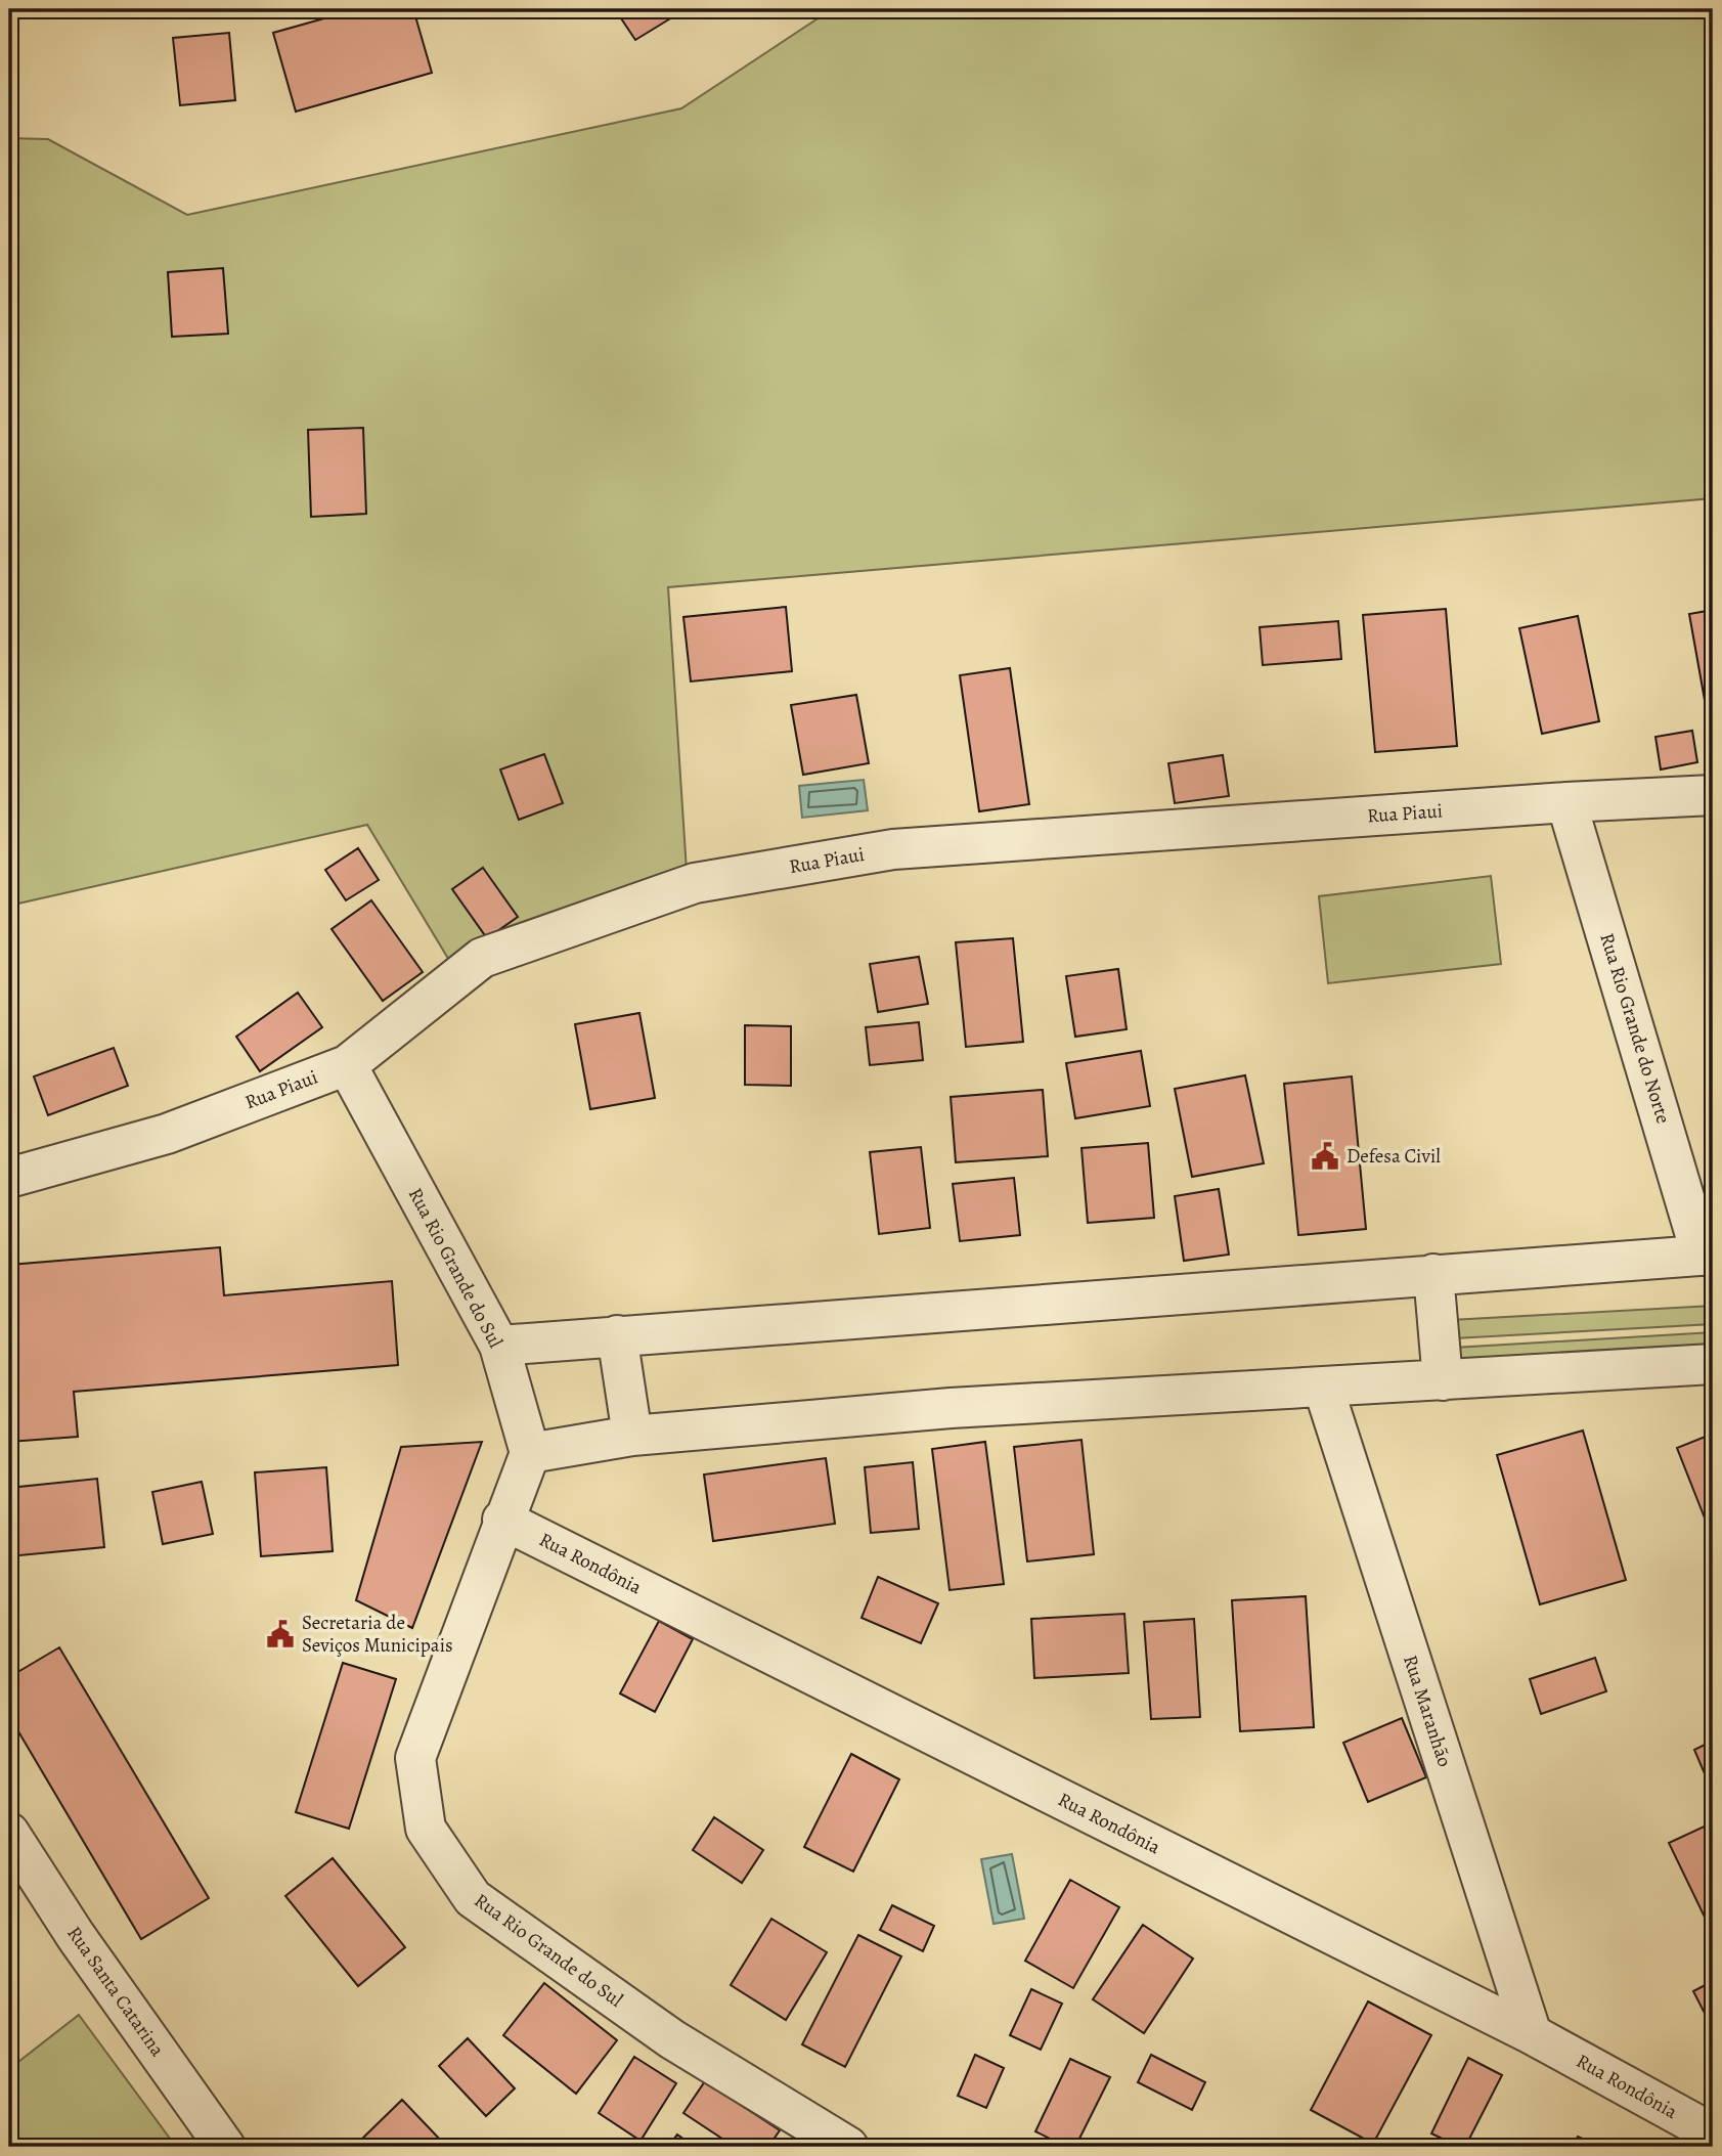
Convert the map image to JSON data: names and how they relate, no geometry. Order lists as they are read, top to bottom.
{
  "streets": {
    "street": [
      "Rua Piaui",
      "Rua Rio Grande do Norte",
      "Rua Rio Grande do Sul",
      "Rua Rondônia",
      "Rua Maranhão",
      "Rua Santa Catarina"
    ]
  },
  "crossings": [
    ["Rua Piaui", "Rua Rio Grande do Norte"],
    ["Rua Piaui", "Rua Rio Grande do Sul"],
    ["Rua Rio Grande do Sul", "Rua Rondônia"],
    ["Rua Rondônia", "Rua Maranhão"]
  ],
  "places": {
    "public building": ["Defesa Civil", "Secretaria de Seviços Municipais"]
  }
}
